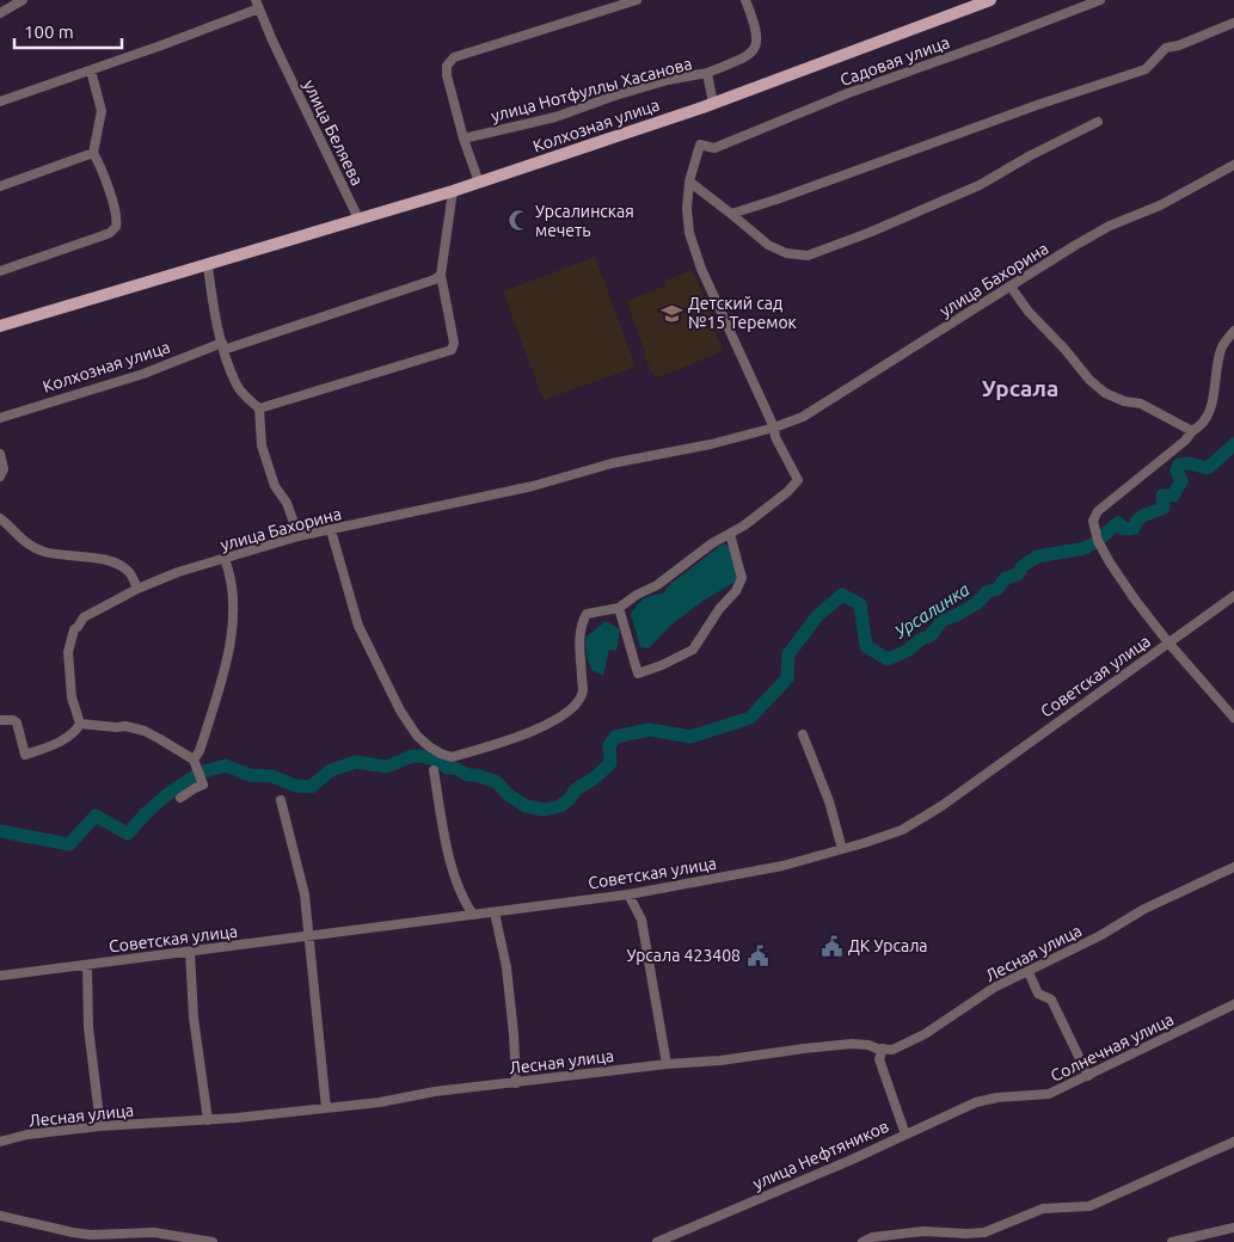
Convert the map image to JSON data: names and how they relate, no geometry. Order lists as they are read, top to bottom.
{
  "streets": {
    "main road": ["Колхозная улица"],
    "street": [
      "Садовая улица",
      "улица Нотфуллы Хасанова",
      "улица Беляева",
      "улица Бахорина",
      "Советская улица",
      "Лесная улица",
      "Солнечная улица",
      "улица Нефтяников"
    ]
  },
  "crossings": [
    ["улица Нотфуллы Хасанова", "Колхозная улица"],
    ["Колхозная улица", "улица Беляева"],
    ["Солнечная улица", "улица Нефтяников"]
  ],
  "districts": ["Урсала"],
  "water": ["Урсалинка"],
  "places": {
    "mosque": ["Урсалинская мечеть"],
    "school or university": ["Детский сад №15 Теремок"],
    "public building": ["ДК Урсала", "Урсала 423408"]
  },
  "scale_bar": "100 m"
}
